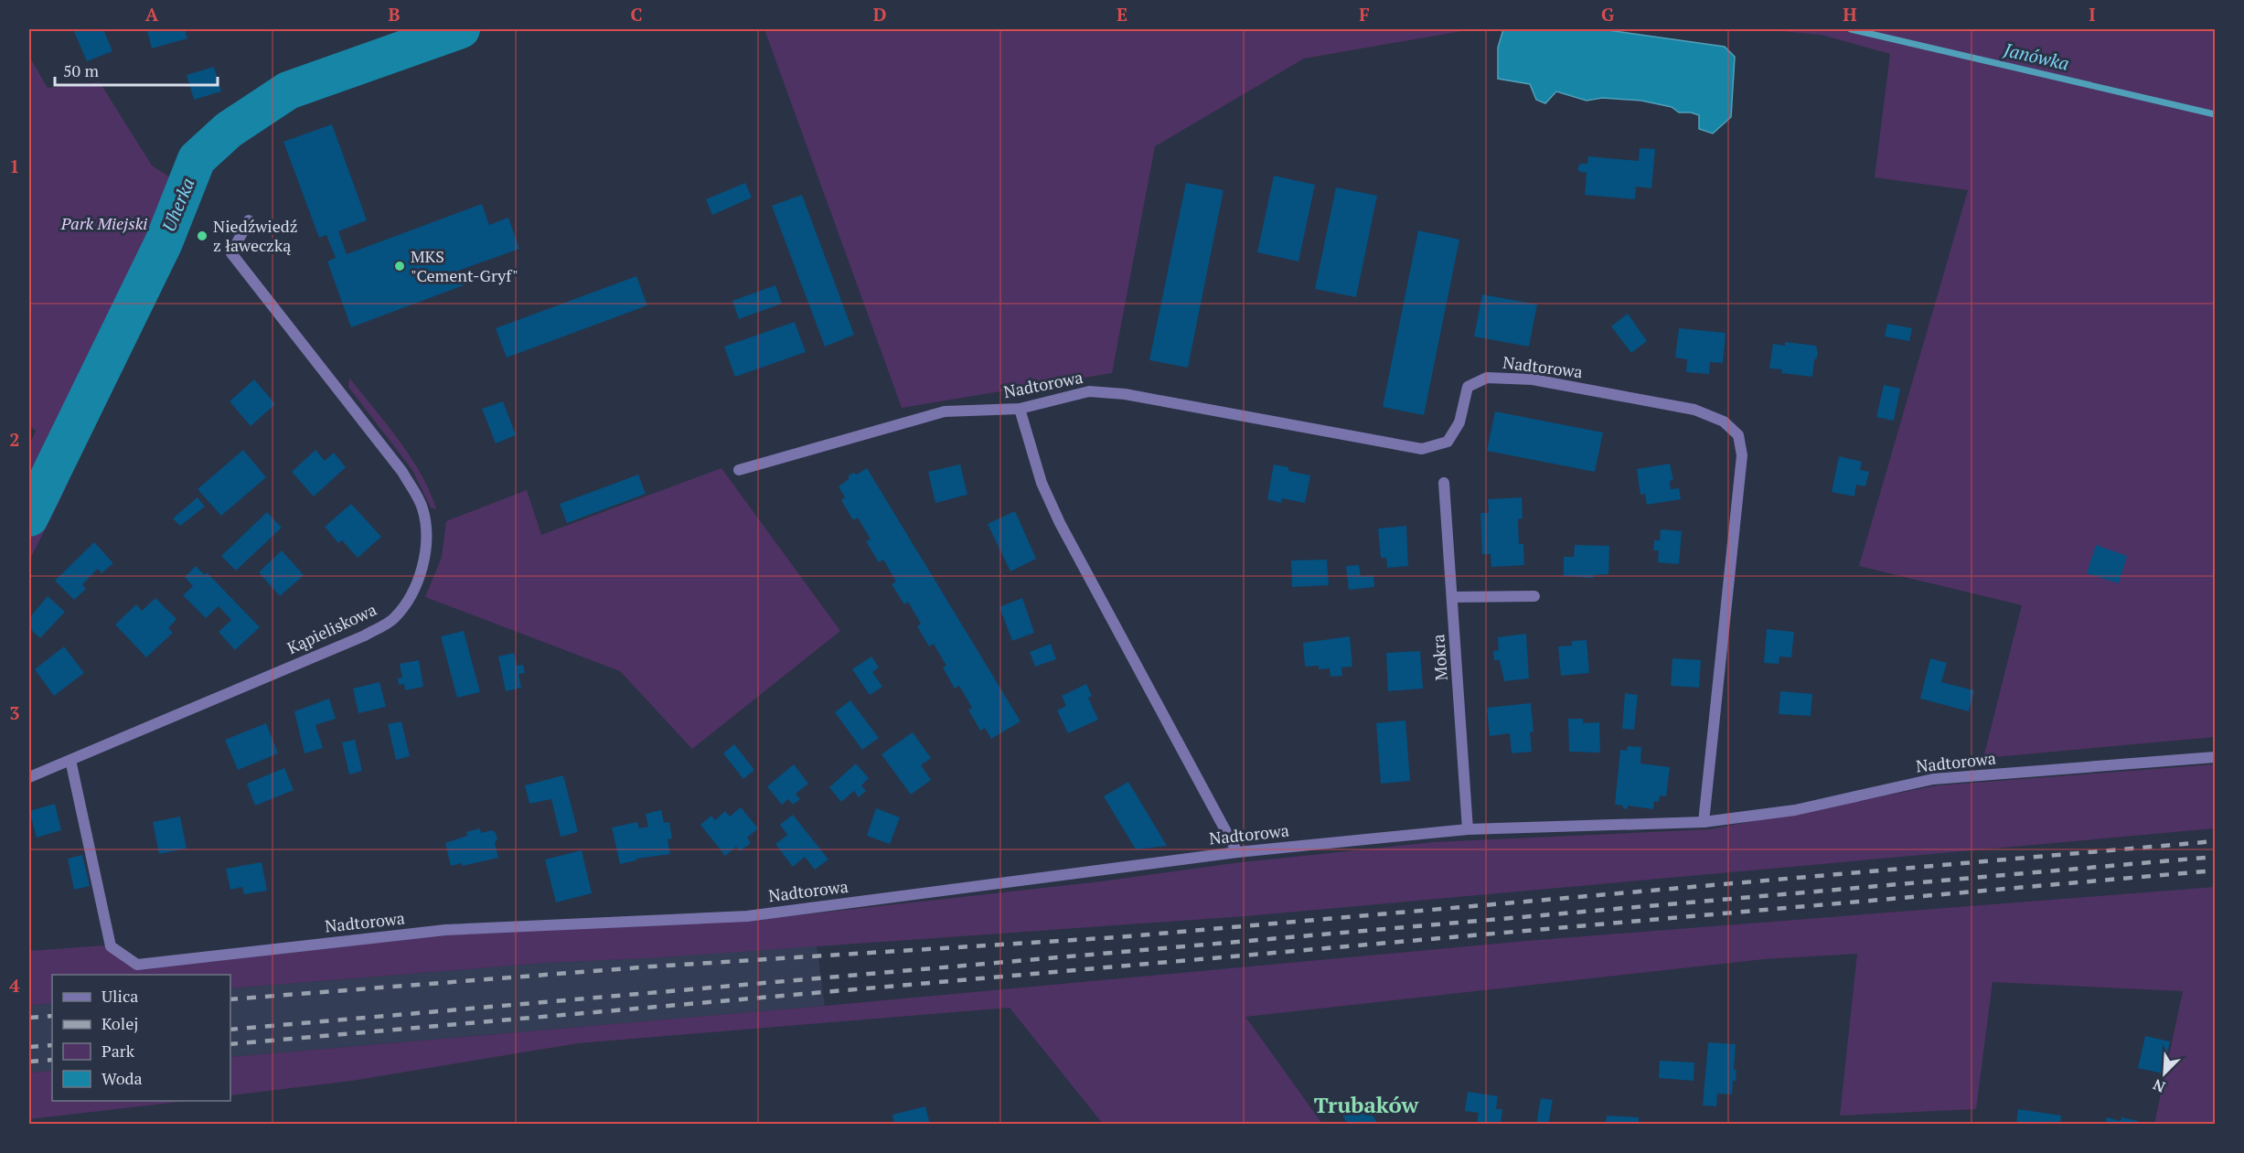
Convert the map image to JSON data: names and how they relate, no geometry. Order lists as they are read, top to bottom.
{
  "streets": {
    "street": ["Nadtorowa", "Kąpieliskowa", "Mokra"]
  },
  "crossings": [
    ["Nadtorowa", "Kąpieliskowa"],
    ["Nadtorowa", "Mokra"]
  ],
  "districts": ["Trubaków"],
  "water": ["Janówka", "Uherka"],
  "parks": ["Park Miejski"],
  "places": ["Niedźwiedź z ławeczką", "MKS \"Cement-Gryf\""],
  "legend": [
    "Ulica",
    "Kolej",
    "Park",
    "Woda"
  ],
  "scale_bar": "50 m",
  "north": "bottom left",
  "grid": {
    "columns": [
      "A",
      "B",
      "C",
      "D",
      "E",
      "F",
      "G",
      "H",
      "I"
    ],
    "rows": [
      "1",
      "2",
      "3",
      "4"
    ]
  }
}
